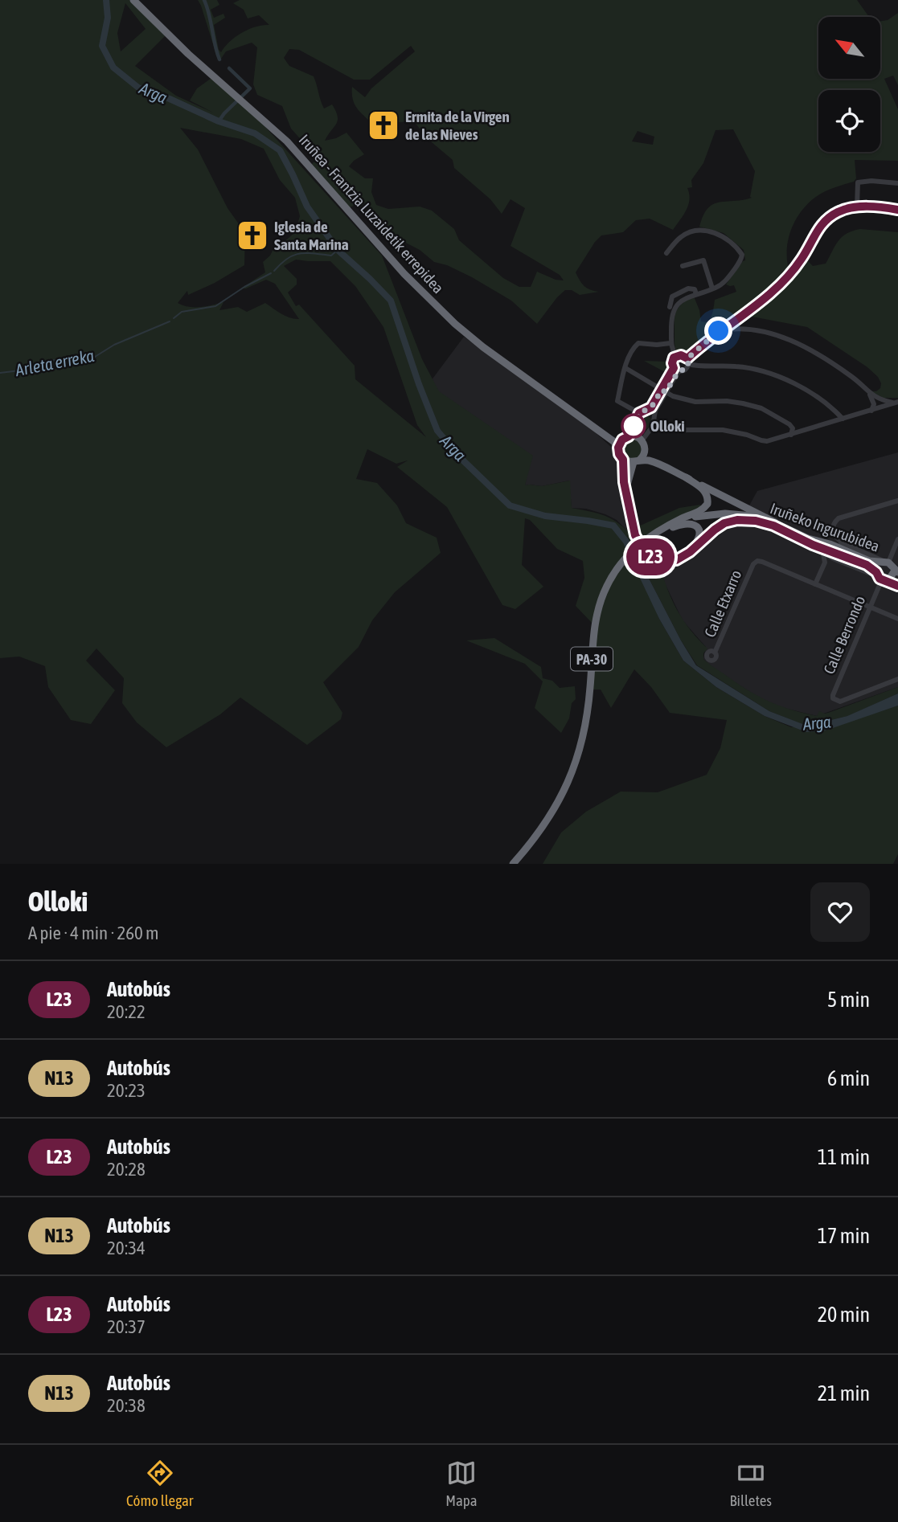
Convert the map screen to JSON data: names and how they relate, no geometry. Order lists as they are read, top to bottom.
{
  "streets": {
    "highway": ["Iruñea - Frantzia Luzaidetik errepidea", "Iruñeko Ingurubidea", "PA-30"],
    "street": ["Calle Etxarro", "Calle Berrondo"]
  },
  "crossings": [
    ["Iruñeko Ingurubidea", "Calle Berrondo"],
    ["Iruñeko Ingurubidea", "PA-30"],
    ["Calle Berrondo", "PA-30"]
  ],
  "water": ["Arga", "Arleta erreka"],
  "places": {
    "church": ["Ermita de la Virgen de las Nieves", "Iglesia de Santa Marina"],
    "other": ["Olloki"]
  },
  "lines": ["bus line L23"],
  "north": "top left",
  "page": {
    "on_map": "L23",
    "heading": ["Olloki", "A pie · 4 min · 260 m"],
    "list": [
      {
        "mark": "L23",
        "name": "Autobús",
        "note": "20:22",
        "value": "5 min"
      },
      {
        "mark": "N13",
        "name": "Autobús",
        "note": "20:23",
        "value": "6 min"
      },
      {
        "mark": "L23",
        "name": "Autobús",
        "note": "20:28",
        "value": "11 min"
      },
      {
        "mark": "N13",
        "name": "Autobús",
        "note": "20:34",
        "value": "17 min"
      },
      {
        "mark": "L23",
        "name": "Autobús",
        "note": "20:37",
        "value": "20 min"
      },
      {
        "mark": "N13",
        "name": "Autobús",
        "note": "20:38",
        "value": "21 min"
      }
    ],
    "tabs": ["Cómo llegar", "Mapa", "Billetes"]
  }
}
